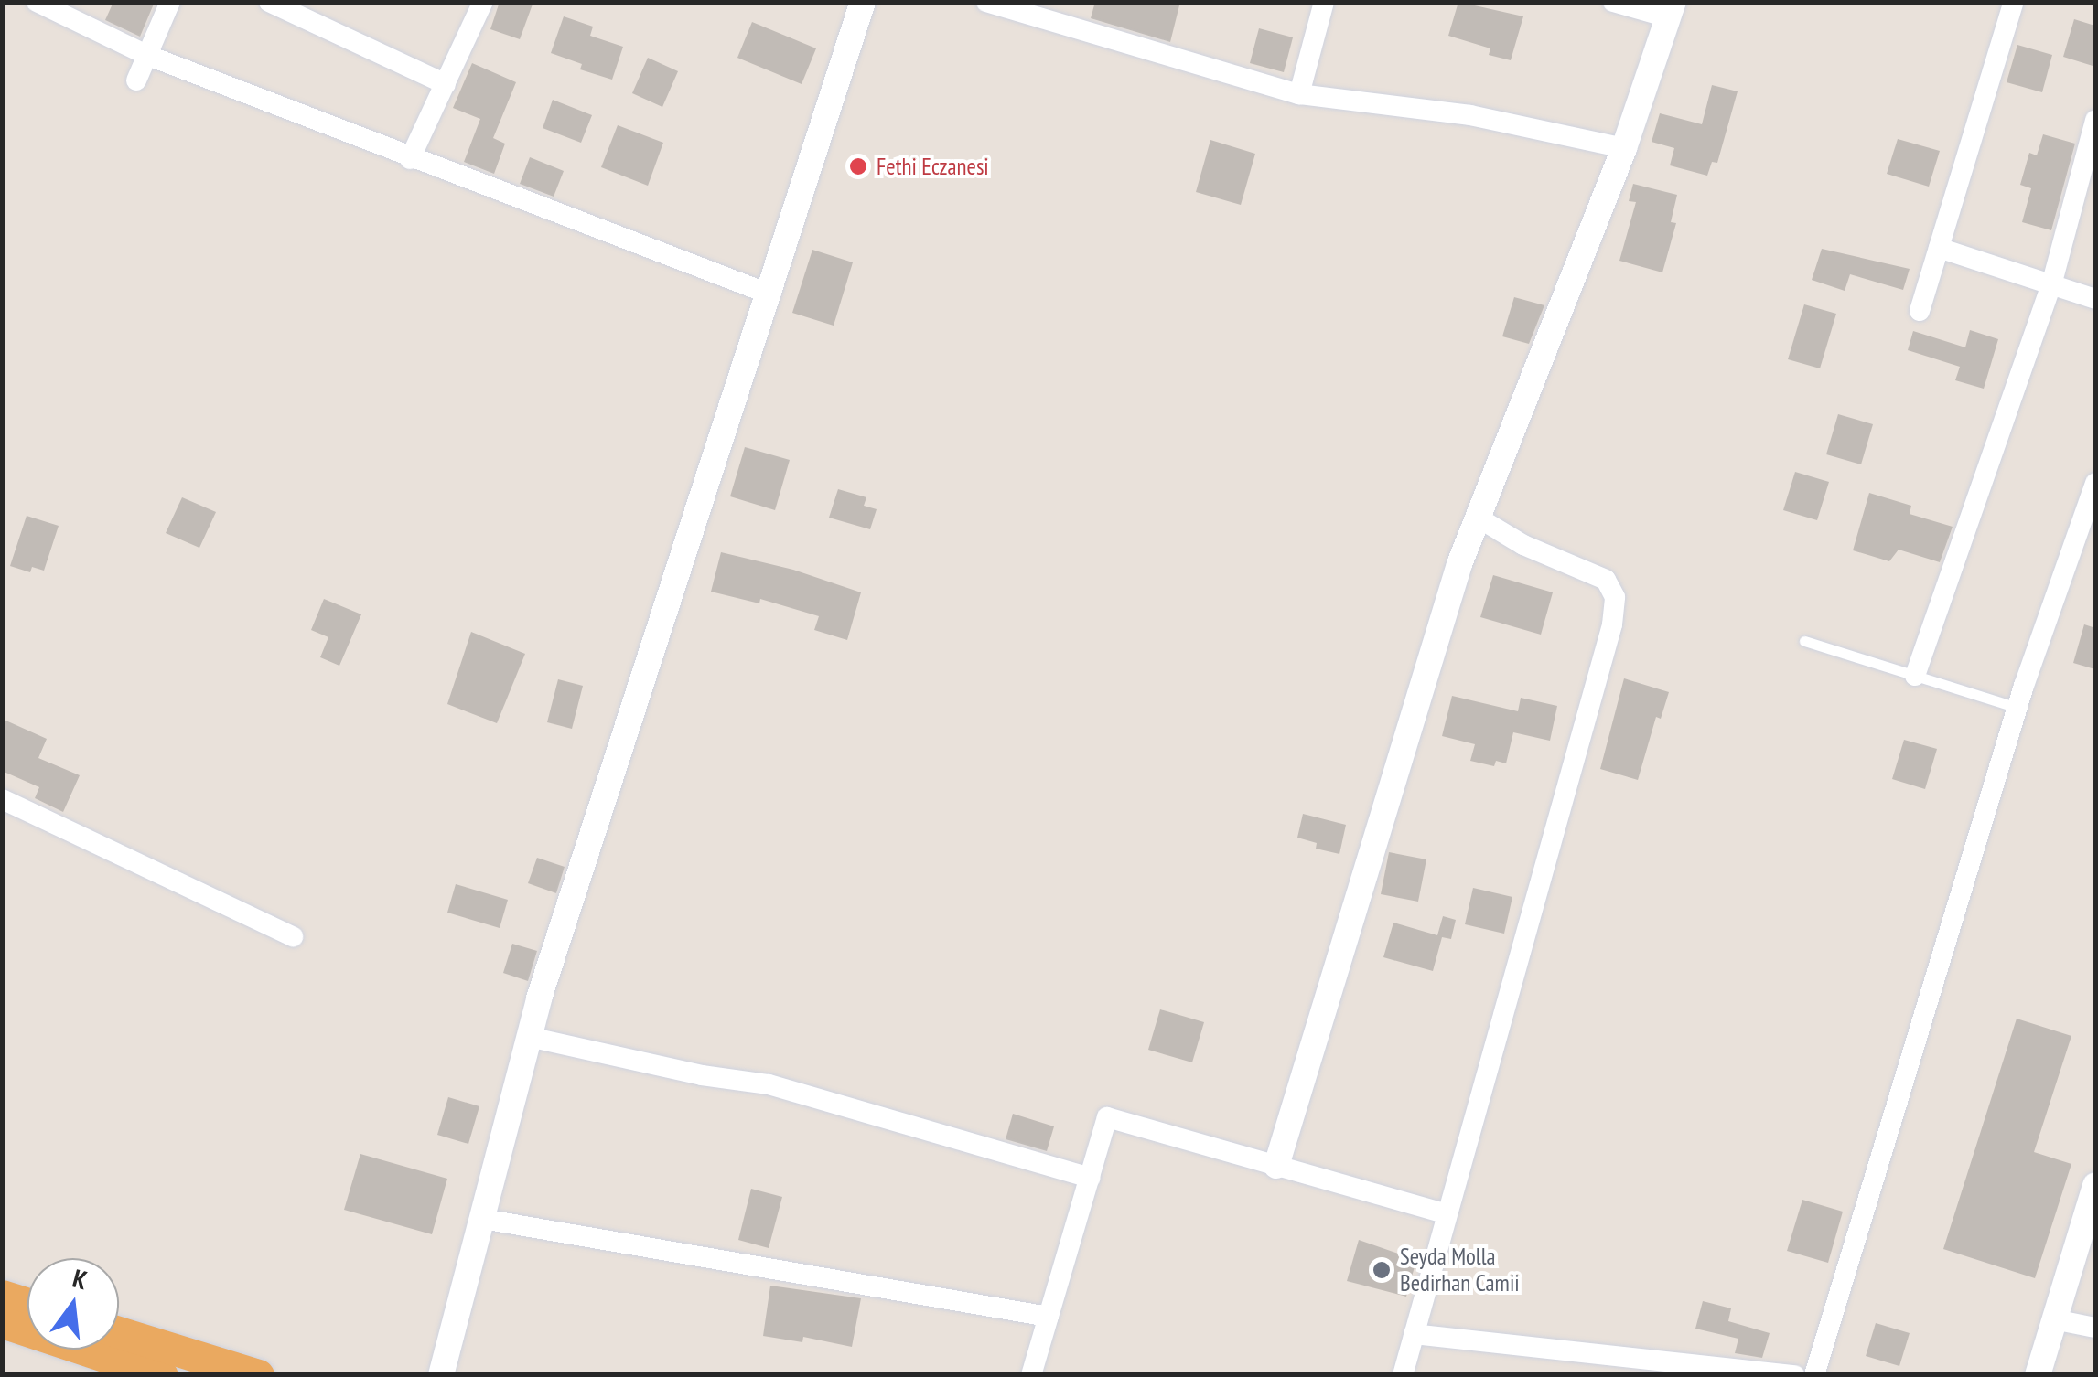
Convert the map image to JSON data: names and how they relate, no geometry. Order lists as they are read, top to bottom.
{
  "places": ["Fethi Eczanesi", "Seyda Molla Bedirhan Camii"],
  "north": "top"
}
